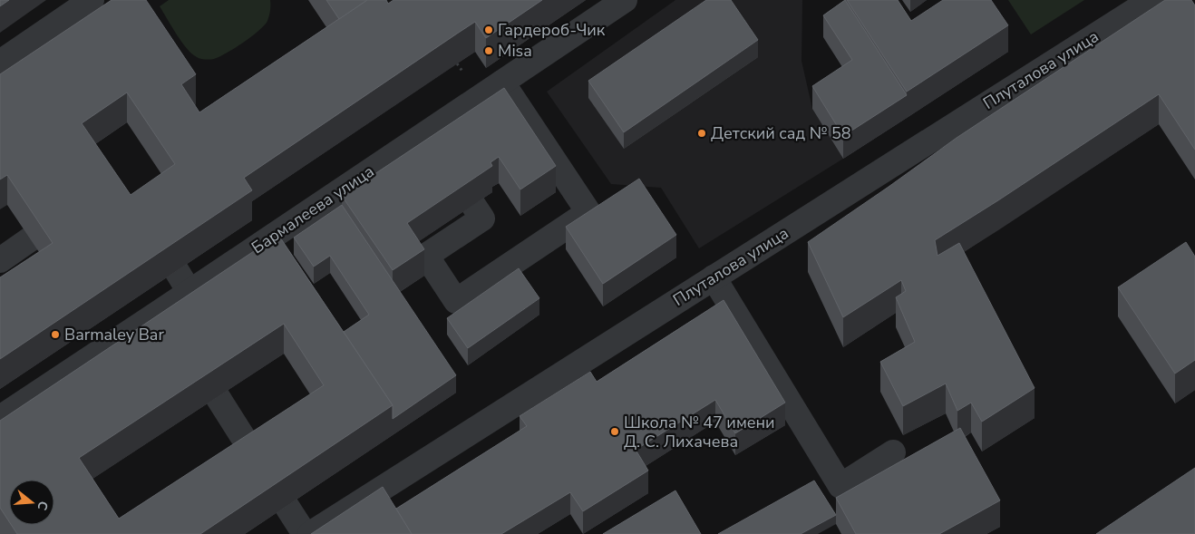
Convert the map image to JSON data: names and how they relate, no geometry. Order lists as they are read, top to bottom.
{
  "streets": {
    "street": ["Плуталова улица", "Бармалеева улица"]
  },
  "places": [
    "Гардероб-Чик",
    "Misa",
    "Детский сад № 58",
    "Barmaley Bar",
    "Школа № 47 имени Д. С. Лихачева"
  ],
  "north": "right"
}
